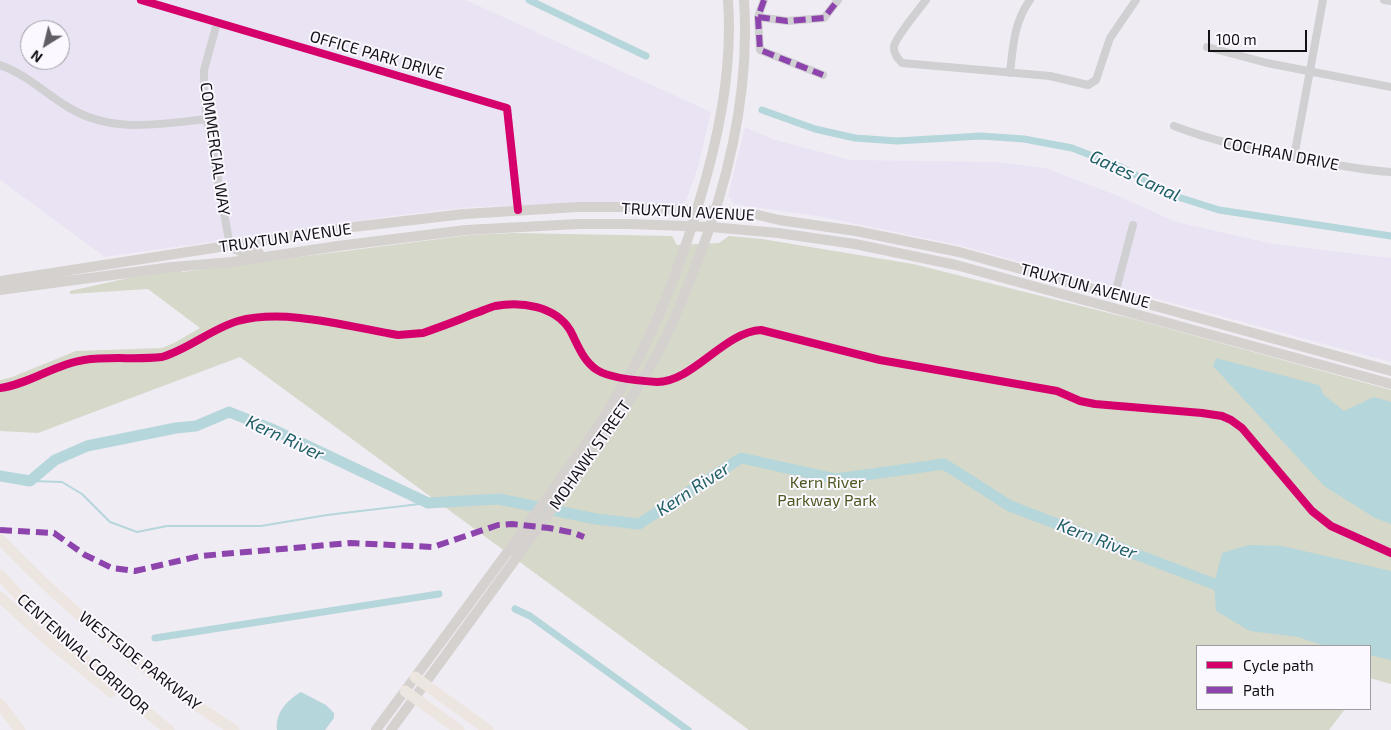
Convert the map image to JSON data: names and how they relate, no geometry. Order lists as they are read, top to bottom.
{
  "streets": {
    "highway": ["CENTENNIAL CORRIDOR", "WESTSIDE PARKWAY"],
    "main road": ["TRUXTUN AVENUE", "MOHAWK STREET"],
    "street": ["OFFICE PARK DRIVE", "COMMERCIAL WAY", "COCHRAN DRIVE"]
  },
  "crossings": [
    ["OFFICE PARK DRIVE", "COMMERCIAL WAY"],
    ["OFFICE PARK DRIVE", "TRUXTUN AVENUE"],
    ["COMMERCIAL WAY", "TRUXTUN AVENUE"],
    ["TRUXTUN AVENUE", "MOHAWK STREET"]
  ],
  "water": ["Gates Canal", "Kern River"],
  "parks": ["Kern River Parkway Park"],
  "legend": ["Cycle path", "Path"],
  "scale_bar": "100 m",
  "north": "bottom left"
}
